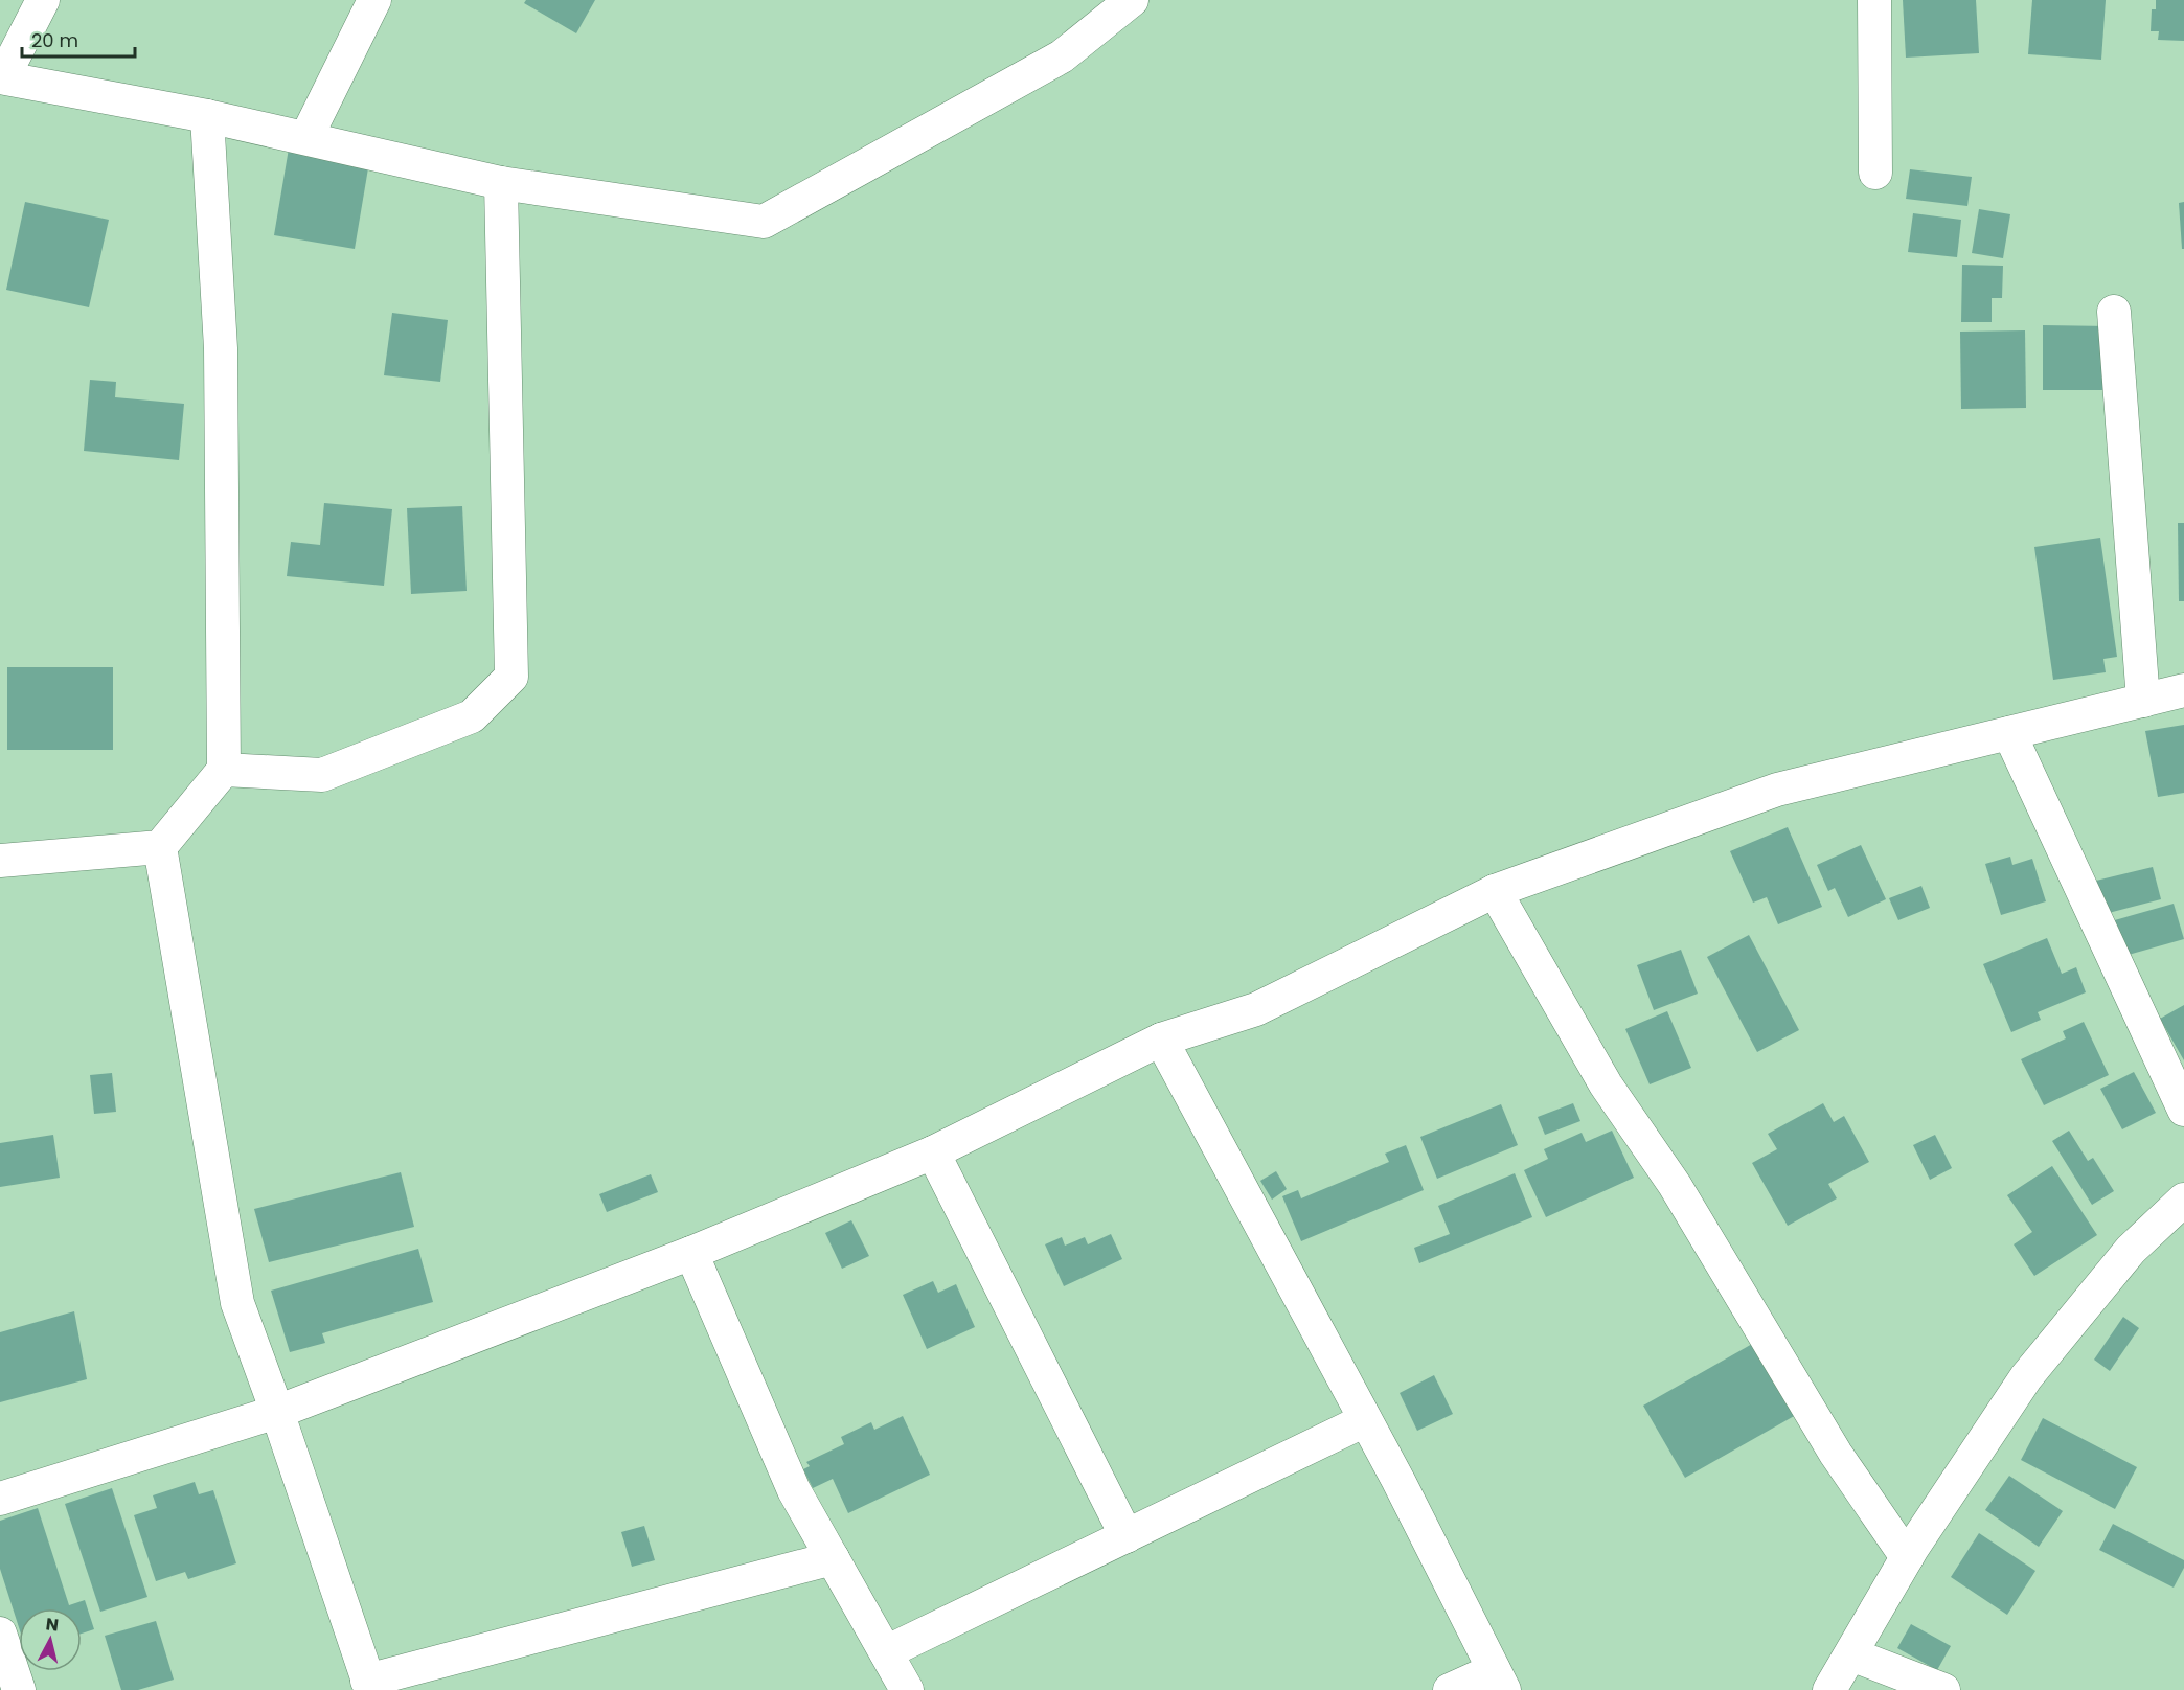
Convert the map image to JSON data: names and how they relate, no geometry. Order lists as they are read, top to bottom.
{
  "scale_bar": "20 m",
  "north": "top"
}
